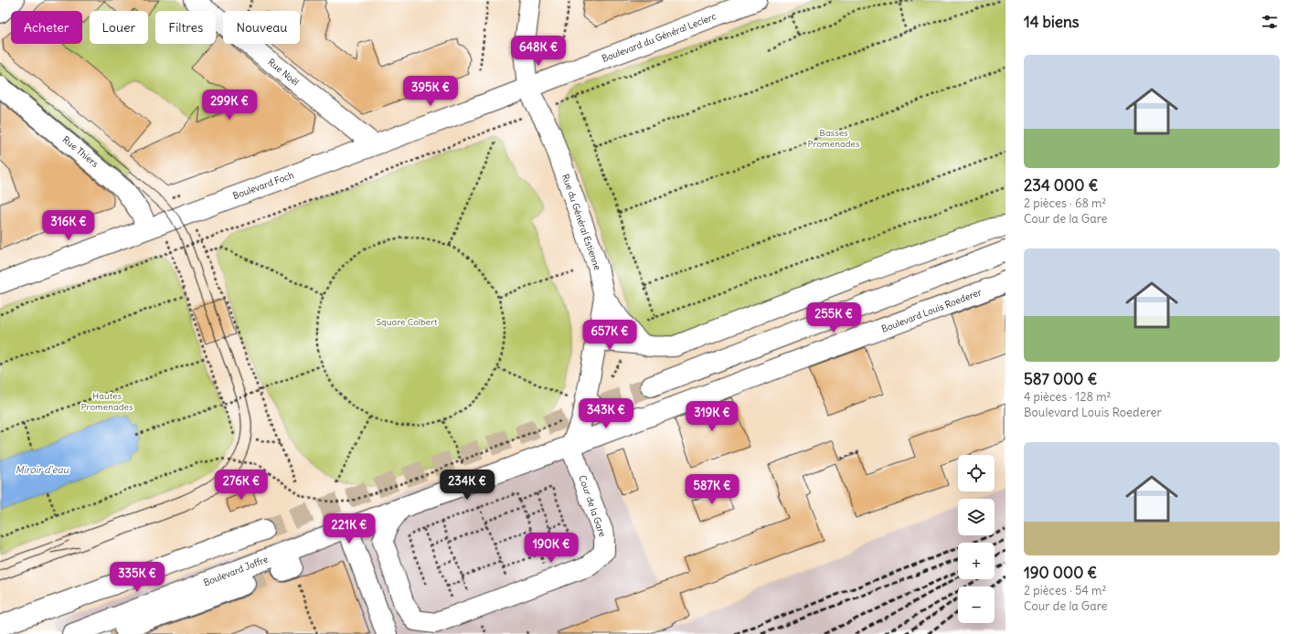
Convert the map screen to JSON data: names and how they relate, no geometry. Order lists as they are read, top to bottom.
{
  "streets": {
    "street": [
      "Boulevard du Général Leclerc",
      "Rue Noël",
      "Rue Thiers",
      "Boulevard Foch",
      "Rue du Général Estienne",
      "Boulevard Louis Roederer",
      "Cour de la Gare",
      "Boulevard Joffre"
    ]
  },
  "crossings": [
    ["Boulevard du Général Leclerc", "Boulevard Foch"],
    ["Boulevard du Général Leclerc", "Rue du Général Estienne"],
    ["Rue Noël", "Boulevard Foch"],
    ["Rue Thiers", "Boulevard Foch"],
    ["Boulevard Foch", "Rue du Général Estienne"],
    ["Rue du Général Estienne", "Boulevard Louis Roederer"],
    ["Rue du Général Estienne", "Cour de la Gare"],
    ["Boulevard Louis Roederer", "Cour de la Gare"],
    ["Cour de la Gare", "Boulevard Joffre"]
  ],
  "water": ["Miroir d'eau"],
  "parks": ["Basses Promenades", "Square Colbert", "Hautes Promenades"],
  "page": {
    "heading": "14 biens",
    "chip": [
      "Acheter",
      "Louer",
      "Filtres",
      "Nouveau"
    ],
    "price": [
      "648K €",
      "395K €",
      "299K €",
      "316K €",
      "255K €",
      "657K €",
      "343K €",
      "319K €",
      "276K €",
      "234K €",
      "587K €",
      "221K €",
      "190K €",
      "335K €"
    ],
    "list": [
      {
        "name": "234 000 €",
        "note": "2 pièces · 68 m² · Cour de la Gare"
      },
      {
        "name": "587 000 €",
        "note": "4 pièces · 128 m² · Boulevard Louis Roederer"
      },
      {
        "name": "190 000 €",
        "note": "2 pièces · 54 m² · Cour de la Gare"
      }
    ],
    "map_buttons": ["+", "−"]
  }
}
